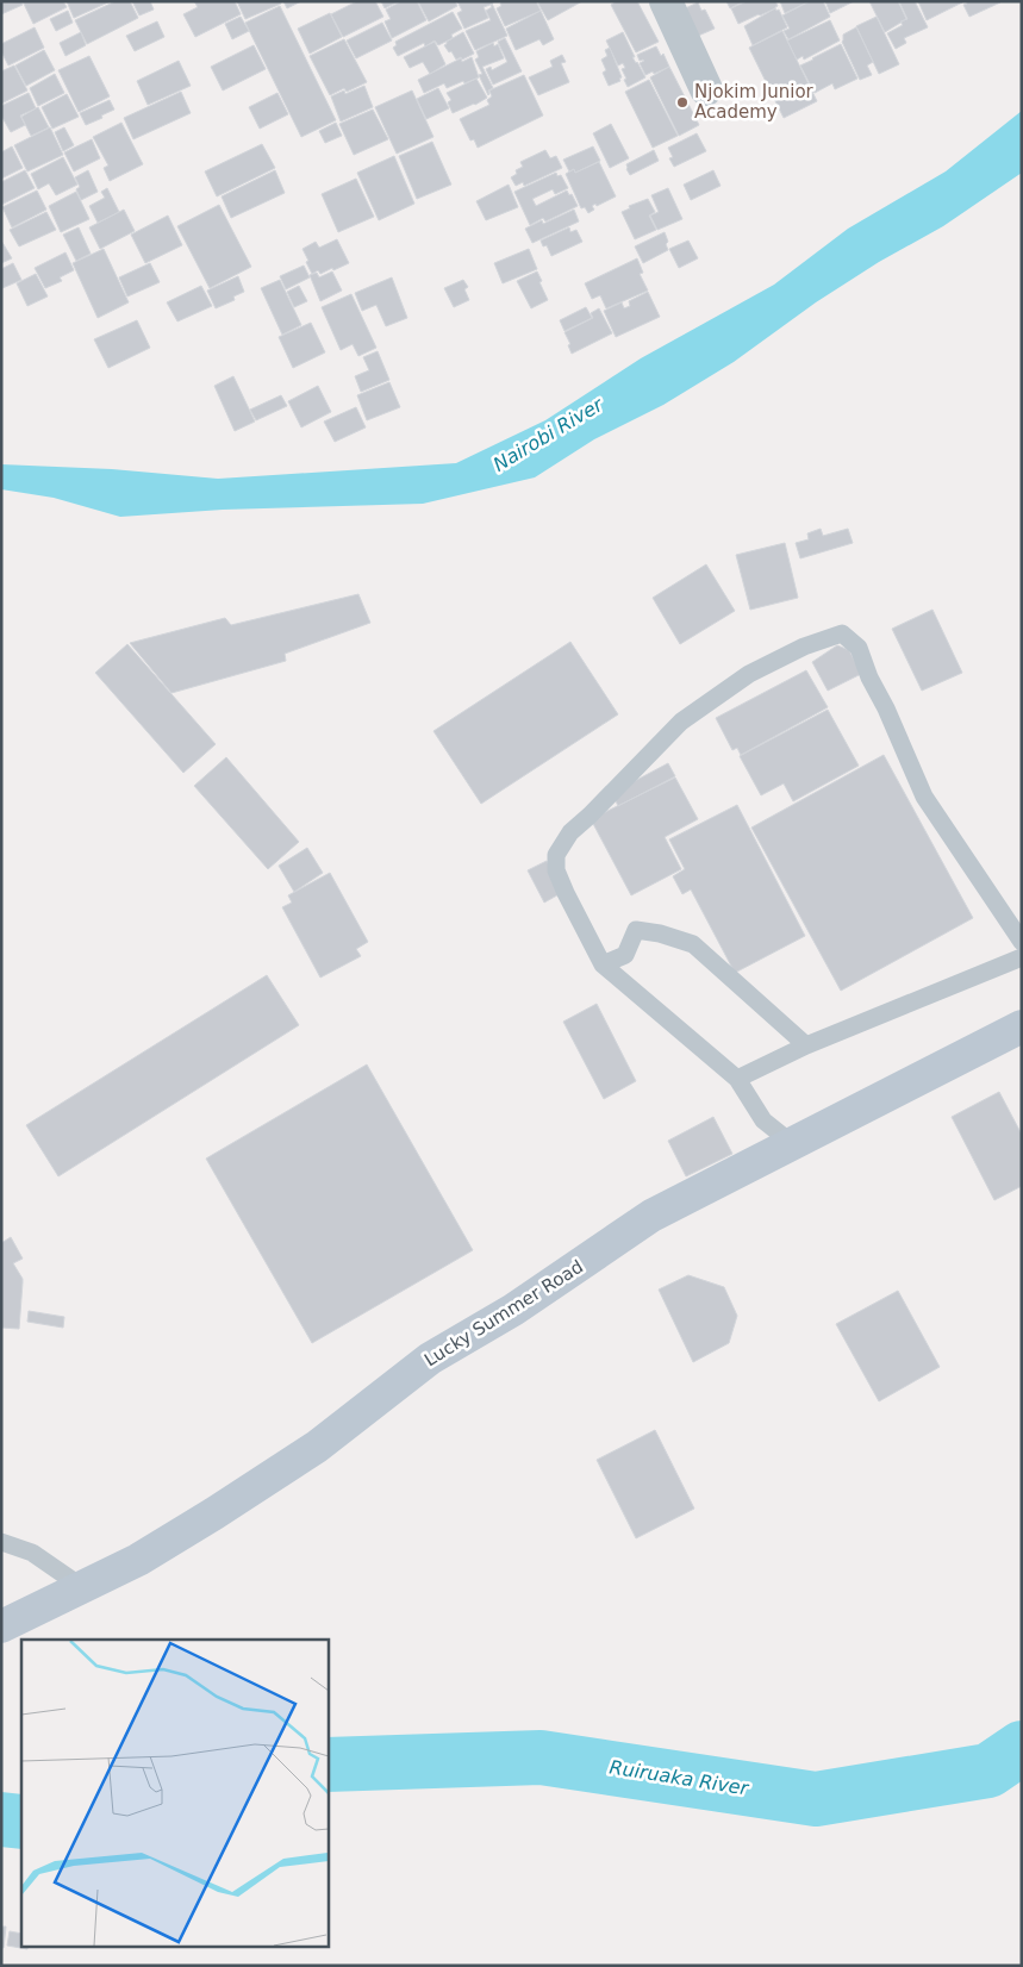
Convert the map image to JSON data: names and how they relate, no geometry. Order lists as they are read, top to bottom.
{
  "streets": {
    "street": ["Lucky Summer Road"]
  },
  "water": ["Nairobi River", "Ruiruaka River"],
  "places": ["Njokim Junior Academy"]
}
